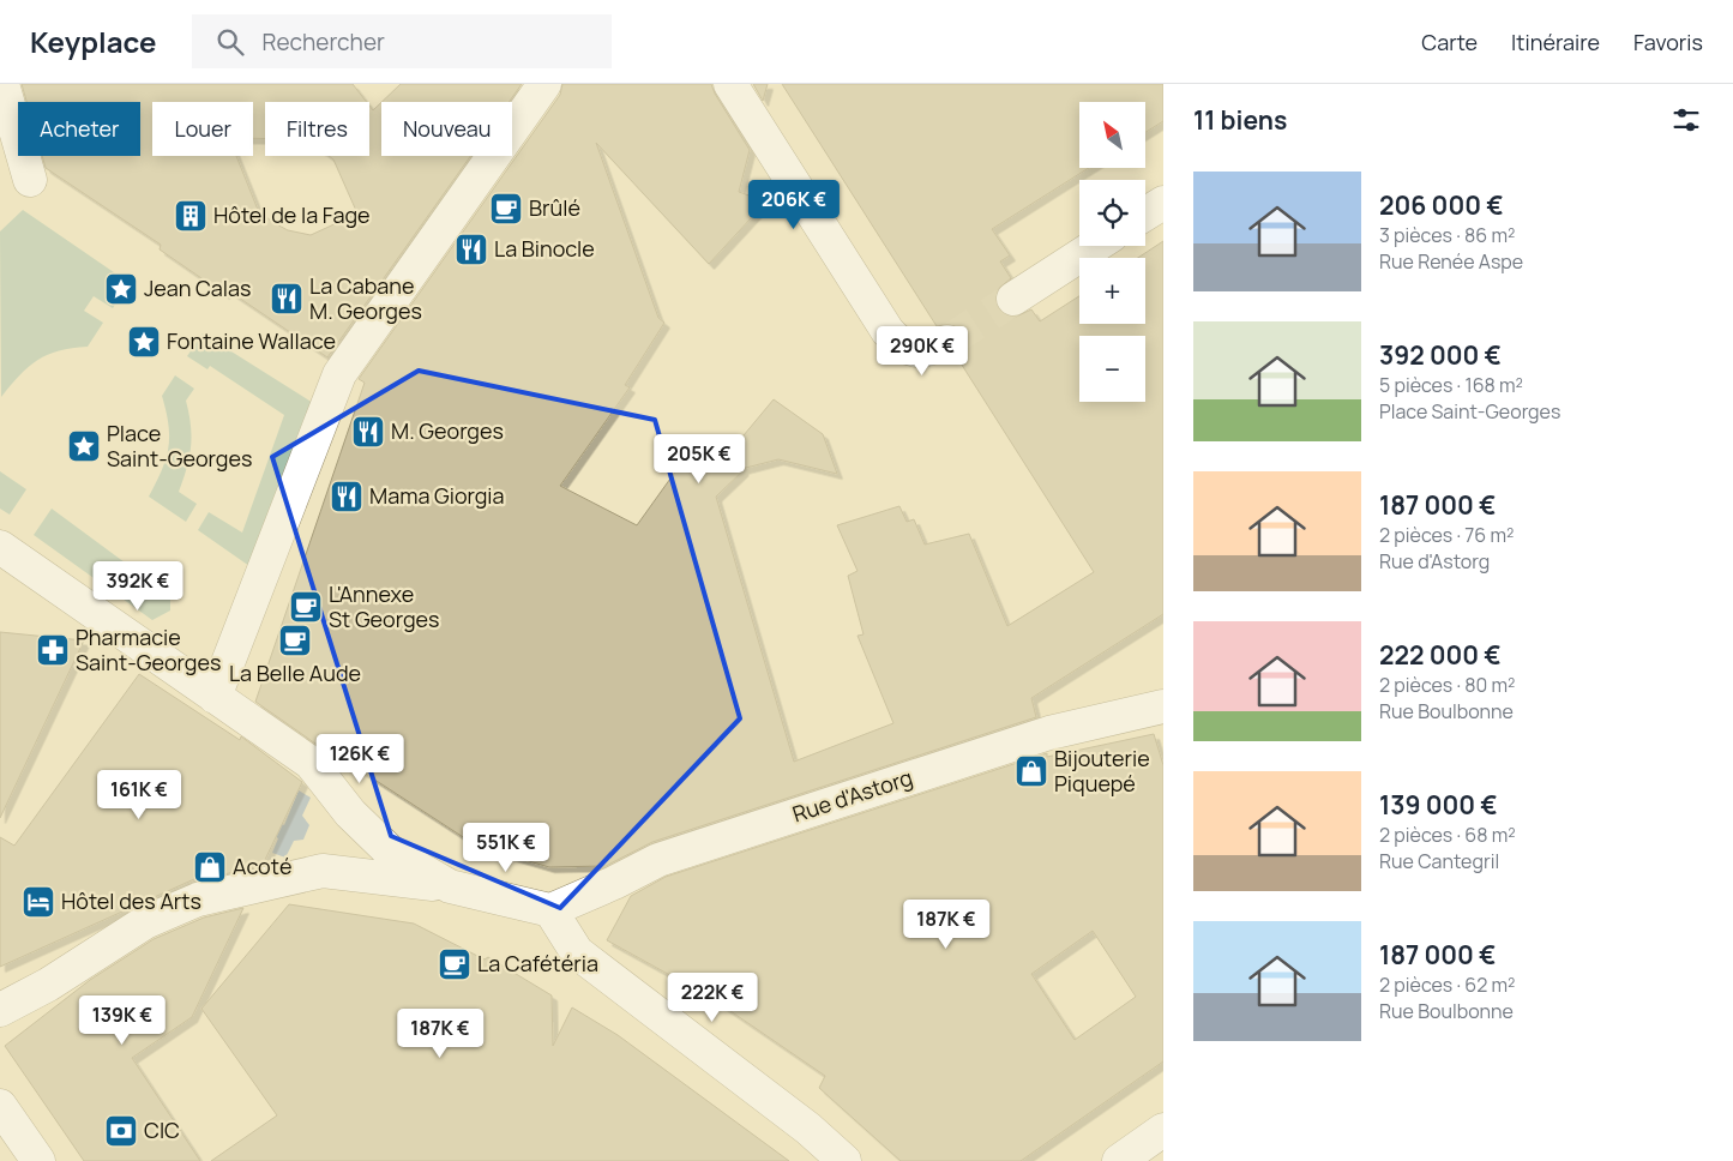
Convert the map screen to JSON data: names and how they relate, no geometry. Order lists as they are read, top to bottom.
{
  "streets": {
    "street": ["Rue d'Astorg"]
  },
  "places": {
    "cafe": [
      "Brûlé",
      "L'Annexe St Georges",
      "La Belle Aude",
      "La Cafétéria"
    ],
    "building": ["Hôtel de la Fage"],
    "restaurant": [
      "La Binocle",
      "La Cabane M. Georges",
      "M. Georges",
      "Mama Giorgia"
    ],
    "place": ["Jean Calas", "Fontaine Wallace", "Place Saint-Georges"],
    "pharmacy": ["Pharmacie Saint-Georges"],
    "shop": ["Bijouterie Piquepé", "Acoté"],
    "hotel": ["Hôtel des Arts"],
    "bank": ["CIC"]
  },
  "north": "top left",
  "page": {
    "header": "Keyplace",
    "search": "Rechercher",
    "nav": ["Carte", "Itinéraire", "Favoris"],
    "heading": "11 biens",
    "map_buttons": ["+", "−"],
    "chip": [
      "Acheter",
      "Louer",
      "Filtres",
      "Nouveau"
    ],
    "list": [
      {
        "name": "206 000 €",
        "note": "3 pièces · 86 m² · Rue Renée Aspe"
      },
      {
        "name": "392 000 €",
        "note": "5 pièces · 168 m² · Place Saint-Georges"
      },
      {
        "name": "187 000 €",
        "note": "2 pièces · 76 m² · Rue d'Astorg"
      },
      {
        "name": "222 000 €",
        "note": "2 pièces · 80 m² · Rue Boulbonne"
      },
      {
        "name": "139 000 €",
        "note": "2 pièces · 68 m² · Rue Cantegril"
      },
      {
        "name": "187 000 €",
        "note": "2 pièces · 62 m² · Rue Boulbonne"
      }
    ],
    "price": [
      "206K €",
      "290K €",
      "205K €",
      "392K €",
      "126K €",
      "161K €",
      "551K €",
      "187K €",
      "222K €",
      "139K €",
      "187K €"
    ]
  }
}
